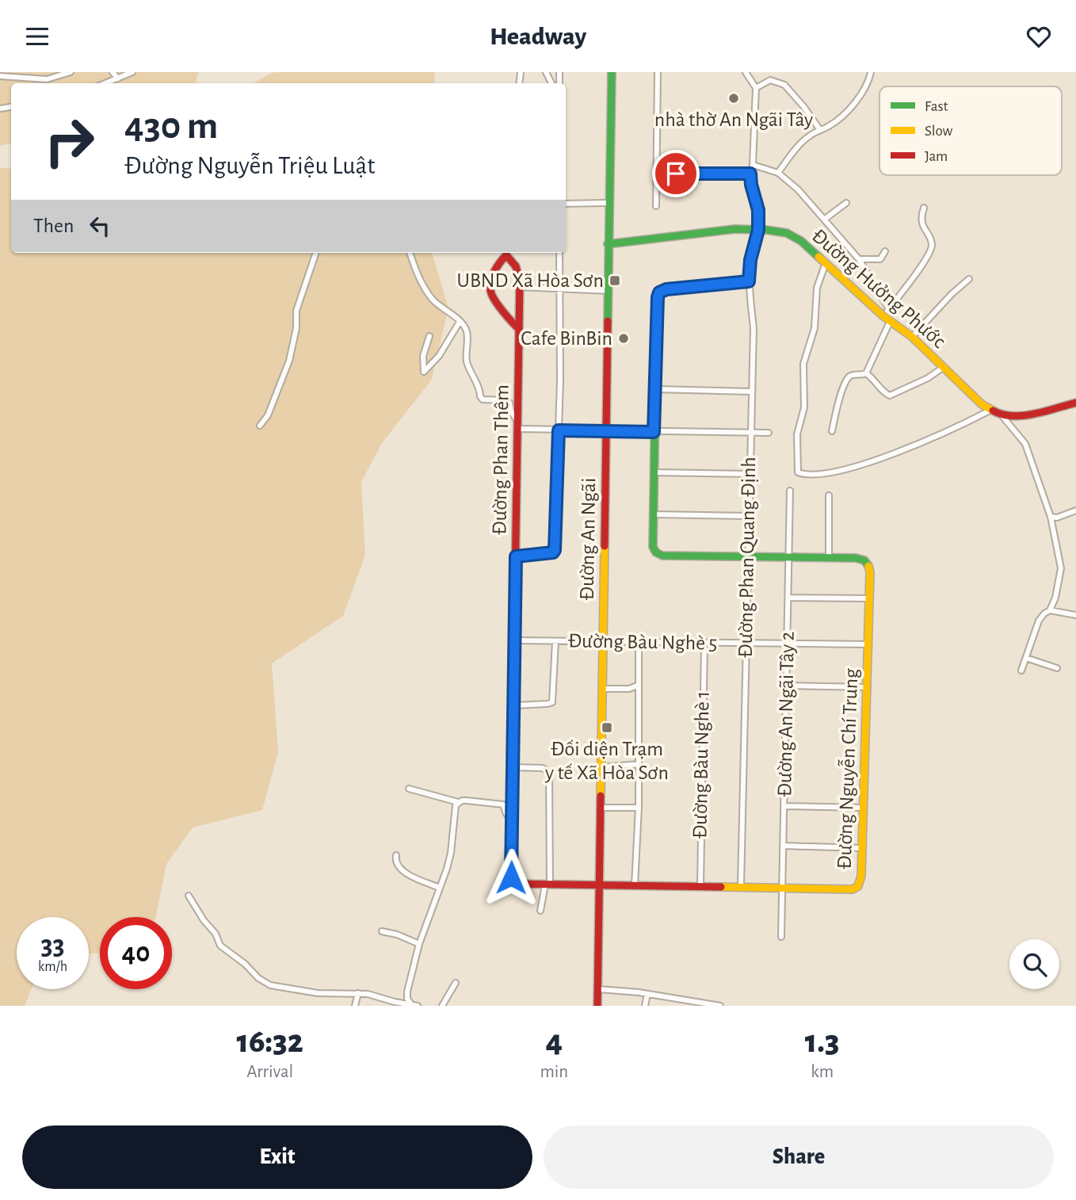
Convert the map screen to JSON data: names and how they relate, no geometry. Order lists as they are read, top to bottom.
{
  "streets": {
    "street": [
      "Đường Hưởng Phước",
      "Đường Phan Thêm",
      "Đường An Ngãi",
      "Đường Phan Quang Định",
      "Đường Bàu Nghè 5",
      "Đường An Ngãi Tây 2",
      "Đường Bàu Nghè 1",
      "Đường Nguyễn Chí Trung"
    ]
  },
  "crossings": [
    ["Đường Hưởng Phước", "Đường An Ngãi"],
    ["Đường Hưởng Phước", "Đường Phan Quang Định"],
    ["Đường Phan Thêm", "Đường An Ngãi"],
    ["Đường Phan Thêm", "Đường Bàu Nghè 5"],
    ["Đường Phan Thêm", "Đường Nguyễn Chí Trung"],
    ["Đường An Ngãi", "Đường Bàu Nghè 5"],
    ["Đường An Ngãi", "Đường Nguyễn Chí Trung"],
    ["Đường Phan Quang Định", "Đường Bàu Nghè 5"],
    ["Đường Phan Quang Định", "Đường Nguyễn Chí Trung"],
    ["Đường Bàu Nghè 5", "Đường An Ngãi Tây 2"],
    ["Đường Bàu Nghè 5", "Đường Bàu Nghè 1"],
    ["Đường Bàu Nghè 5", "Đường Nguyễn Chí Trung"],
    ["Đường An Ngãi Tây 2", "Đường Nguyễn Chí Trung"],
    ["Đường Bàu Nghè 1", "Đường Nguyễn Chí Trung"]
  ],
  "places": {
    "other": ["nhà thờ An Ngãi Tây", "Cafe BinBin"],
    "transit": ["UBND Xã Hòa Sơn", "Đối diện Trạm y tế Xã Hòa Sơn"]
  },
  "legend": ["Fast", "Slow", "Jam"],
  "page": {
    "header": "Headway",
    "turn": ["430 m", "Đường Nguyễn Triệu Luật"],
    "then": "Then",
    "speed": "33 km/h",
    "limit": "40",
    "eta": [
      "16:32",
      "Arrival",
      "4",
      "min",
      "1.3",
      "km"
    ],
    "buttons": ["Exit", "Share"]
  }
}
